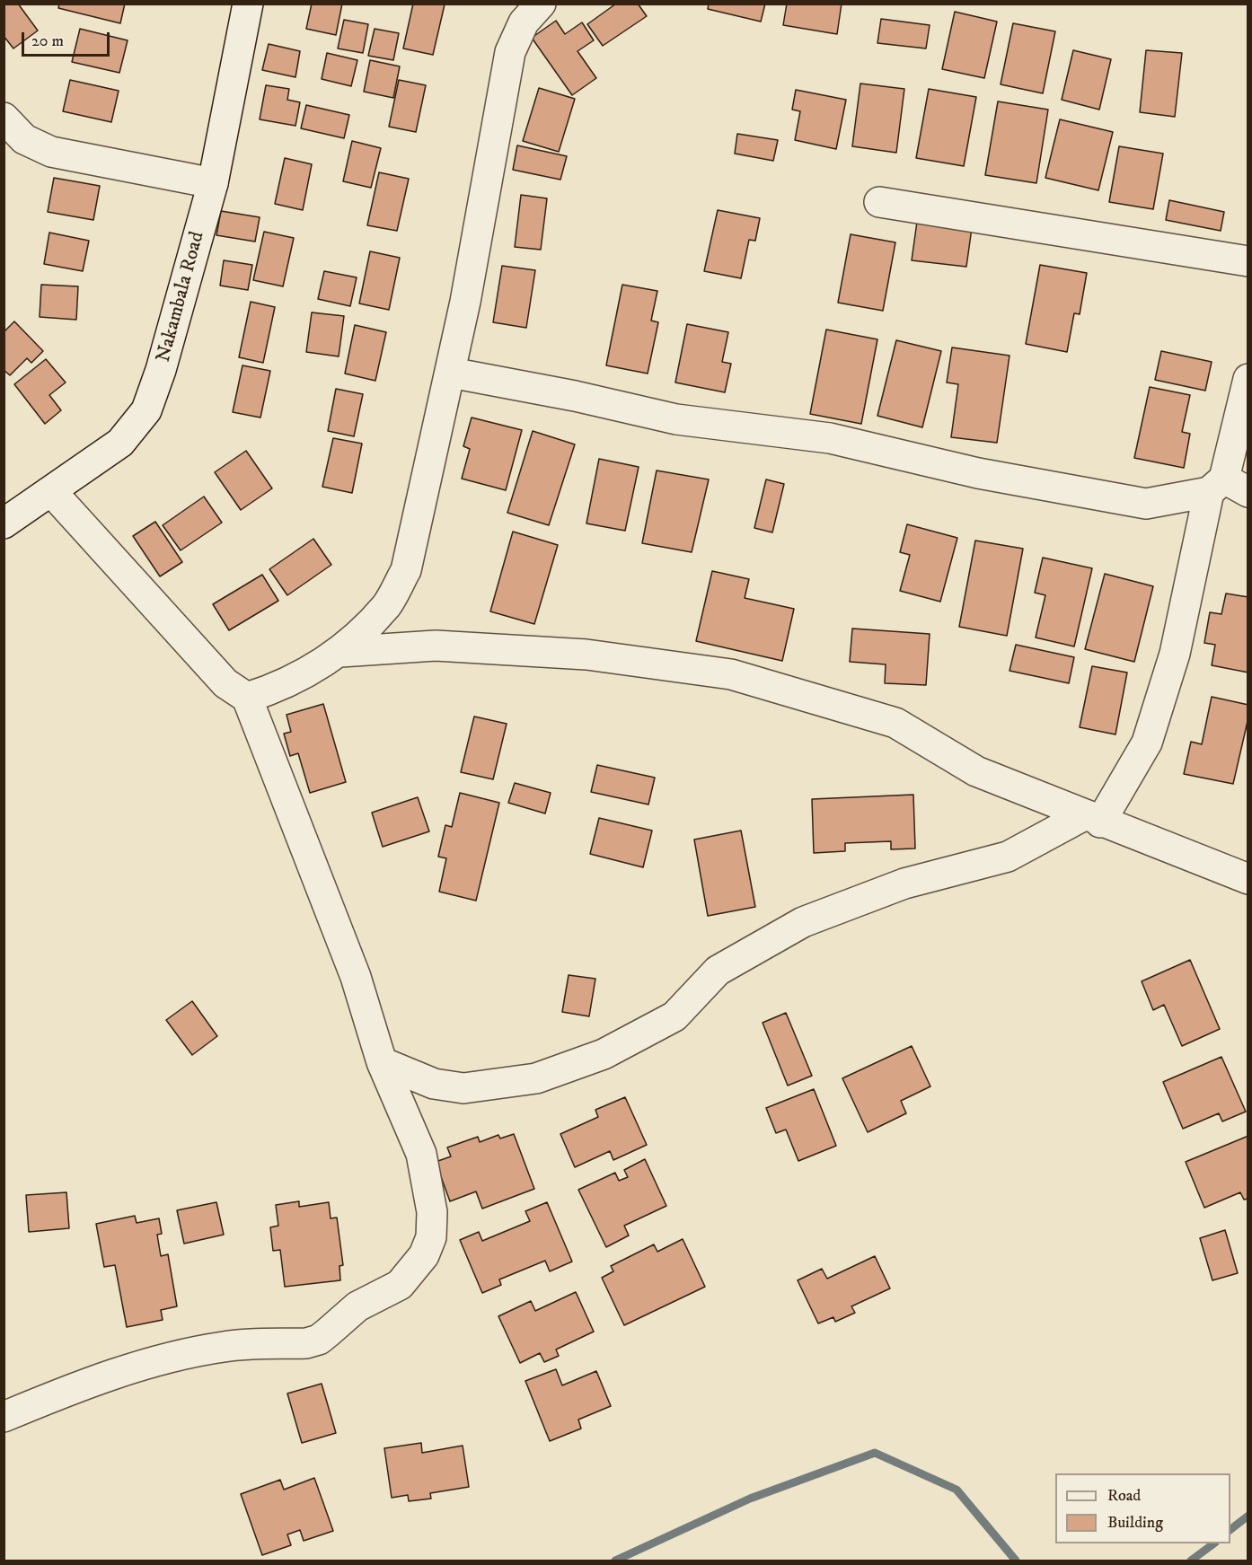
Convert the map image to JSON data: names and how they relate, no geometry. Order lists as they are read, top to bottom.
{
  "streets": {
    "street": ["Nakambala Road"]
  },
  "legend": ["Road", "Building"],
  "scale_bar": "20 m"
}
